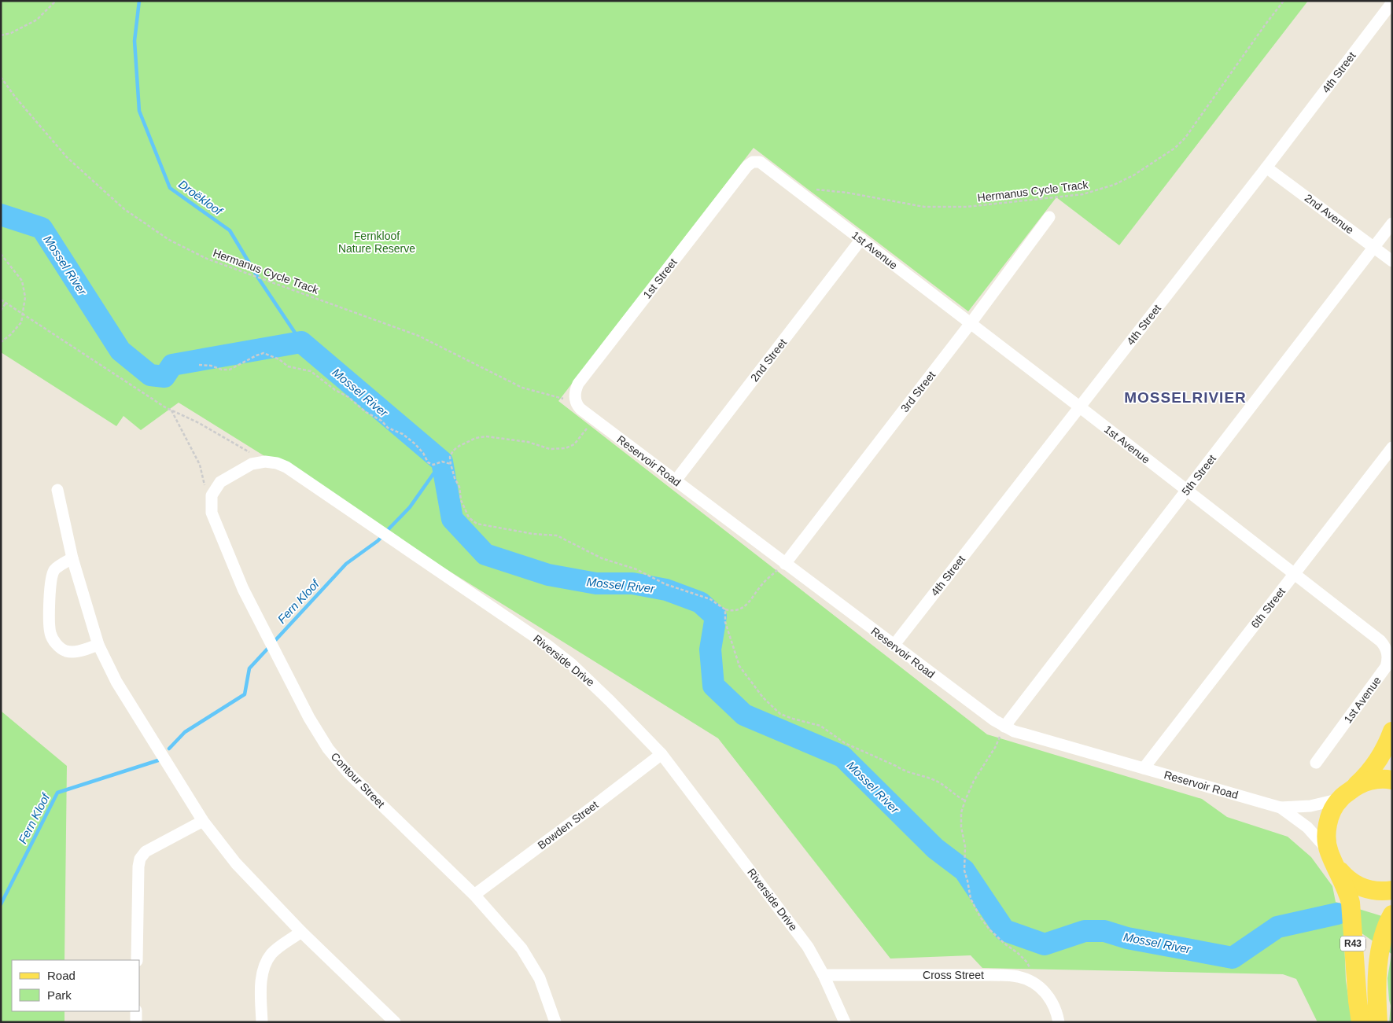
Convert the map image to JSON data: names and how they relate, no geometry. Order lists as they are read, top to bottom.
{
  "streets": {
    "main road": ["R43"],
    "street": [
      "4th Street",
      "2nd Avenue",
      "1st Avenue",
      "1st Street",
      "2nd Street",
      "3rd Street",
      "Reservoir Road",
      "5th Street",
      "6th Street",
      "Riverside Drive",
      "Contour Street",
      "Bowden Street",
      "Cross Street"
    ],
    "path": ["Hermanus Cycle Track"]
  },
  "crossings": [
    ["4th Street", "2nd Avenue"],
    ["4th Street", "1st Avenue"],
    ["4th Street", "Reservoir Road"],
    ["Hermanus Cycle Track", "1st Street"],
    ["Hermanus Cycle Track", "Reservoir Road"],
    ["2nd Avenue", "5th Street"],
    ["1st Avenue", "1st Street"],
    ["1st Avenue", "2nd Street"],
    ["1st Avenue", "3rd Street"],
    ["1st Avenue", "5th Street"],
    ["1st Avenue", "6th Street"],
    ["1st Street", "Reservoir Road"],
    ["2nd Street", "Reservoir Road"],
    ["3rd Street", "Reservoir Road"],
    ["Reservoir Road", "5th Street"],
    ["Reservoir Road", "6th Street"],
    ["Reservoir Road", "R43"],
    ["Riverside Drive", "Contour Street"],
    ["Riverside Drive", "Bowden Street"],
    ["Riverside Drive", "Cross Street"],
    ["Contour Street", "Bowden Street"]
  ],
  "districts": ["MOSSELRIVIER"],
  "water": ["Droëkloof", "Mossel River", "Fern Kloof"],
  "parks": ["Fernkloof Nature Reserve"],
  "legend": ["Road", "Park"]
}
